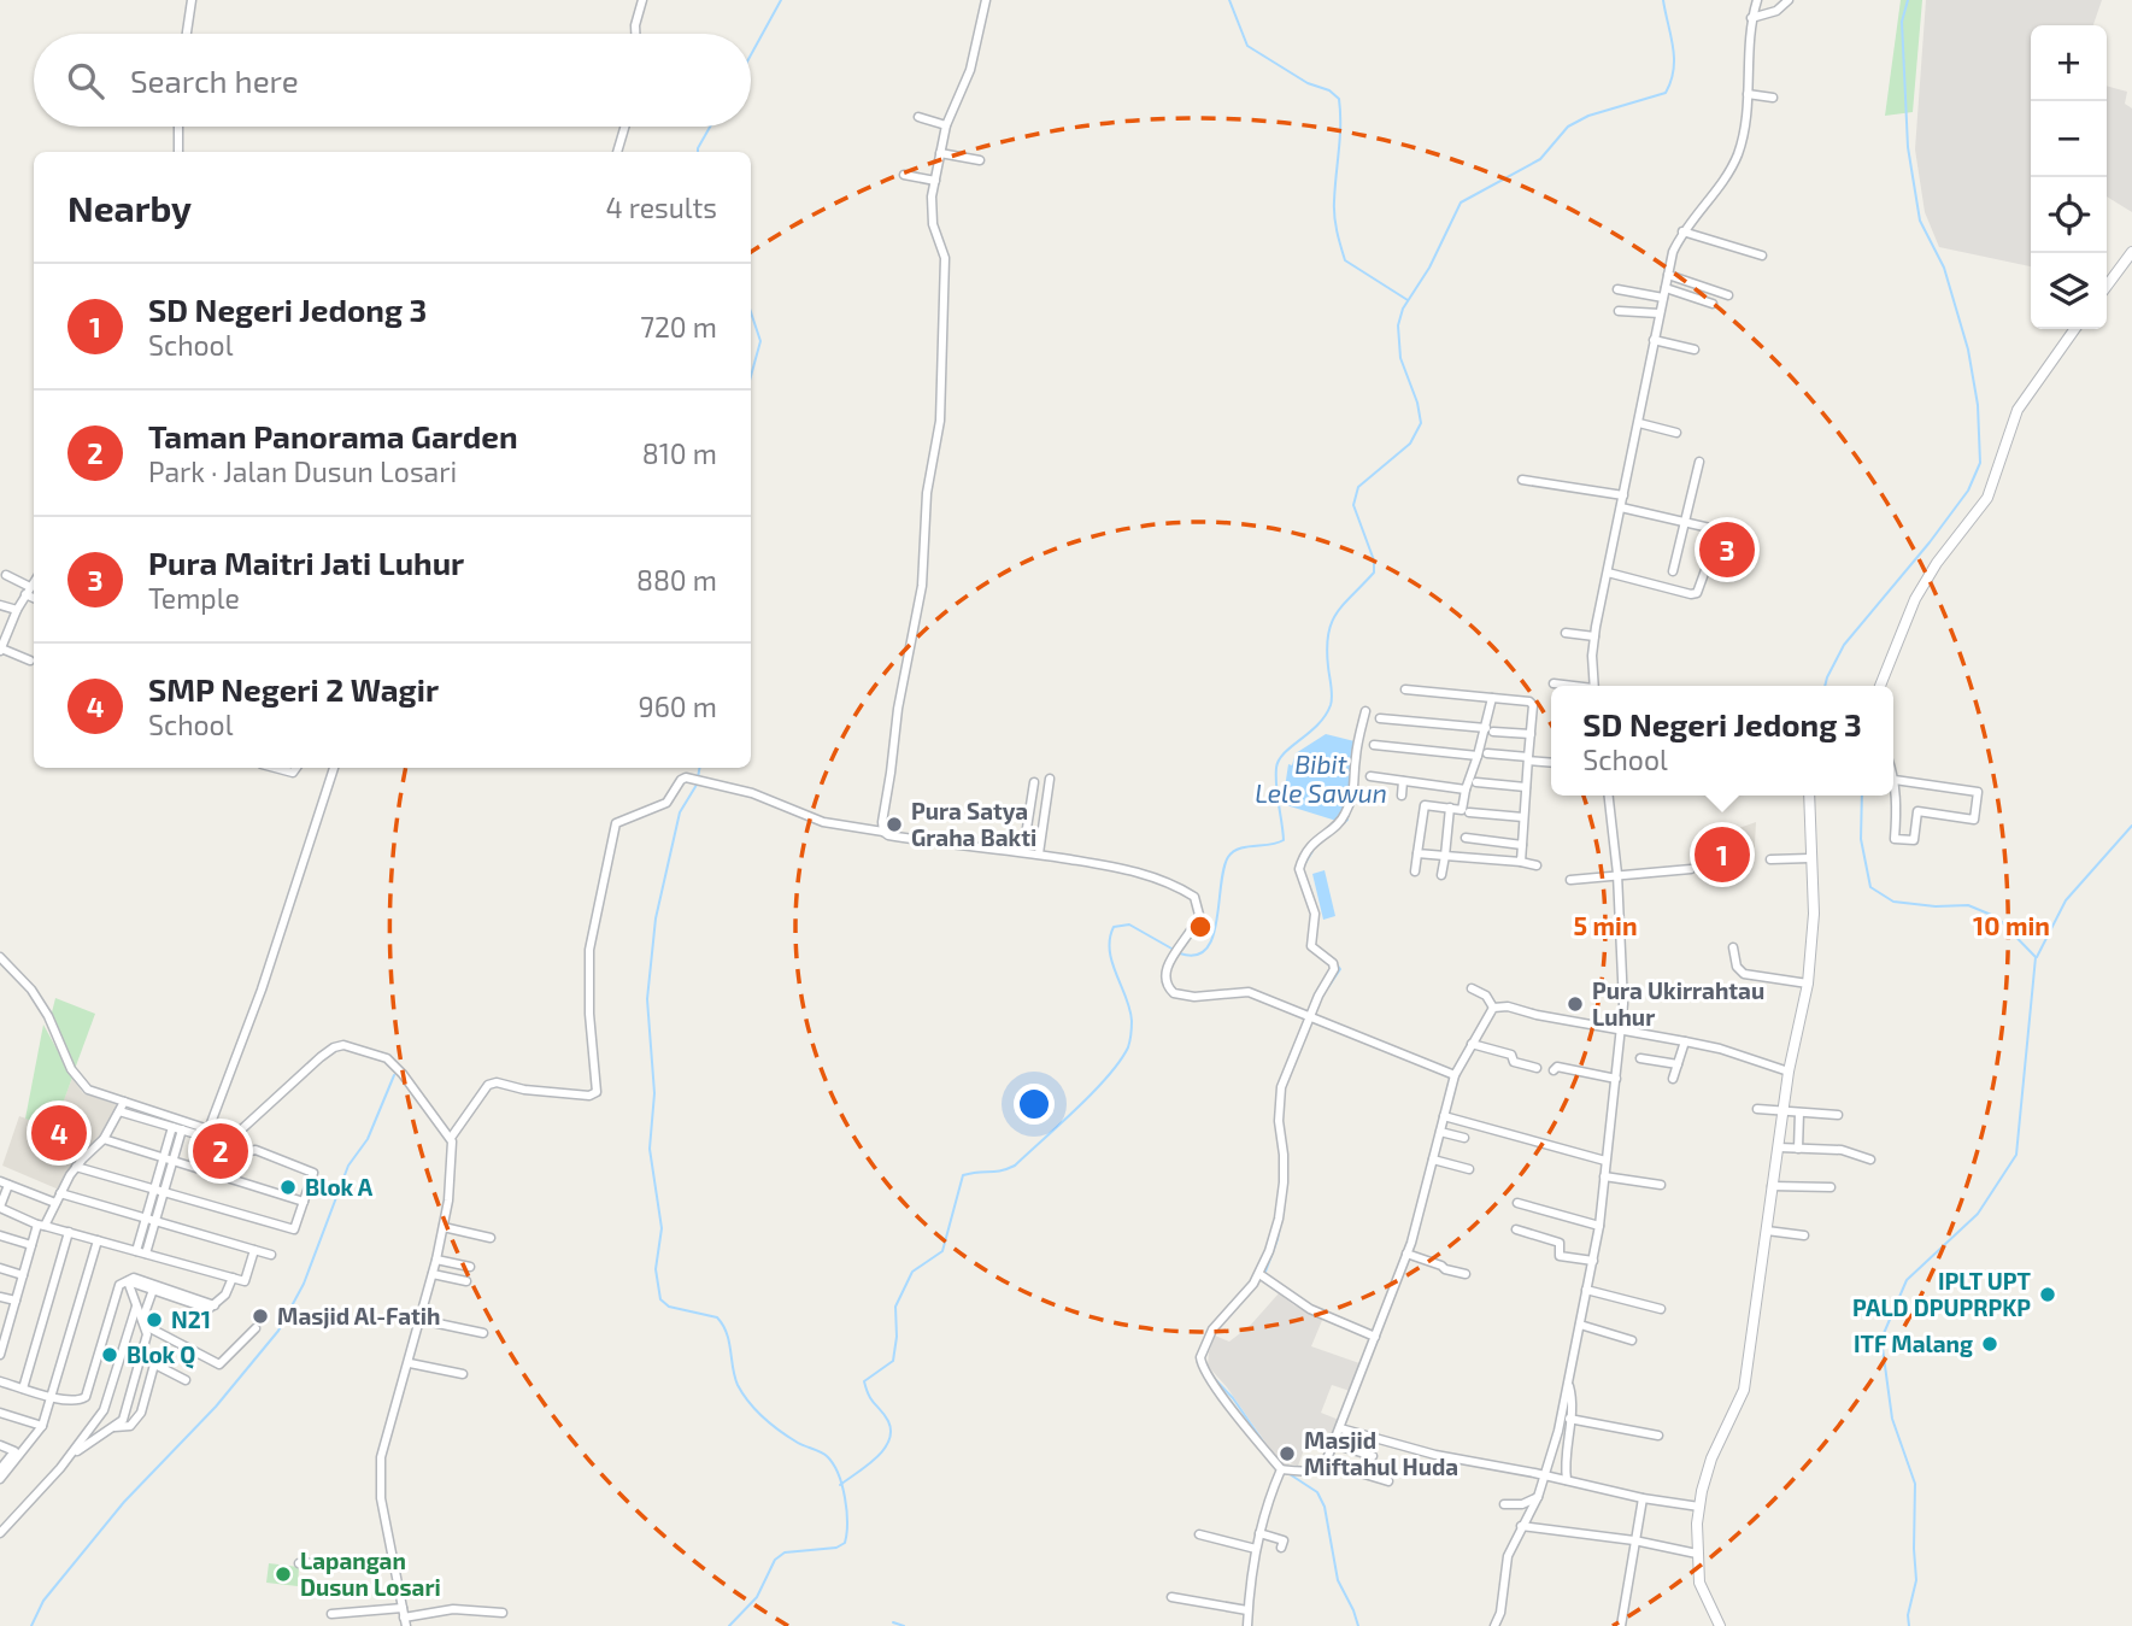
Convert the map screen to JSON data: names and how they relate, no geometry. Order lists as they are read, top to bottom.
{
  "water": ["Bibit Lele Sawun"],
  "places": [
    "Pura Satya Graha Bakti",
    "Pura Ukirrahtau Luhur",
    "Blok A",
    "IPLT UPT PALD DPUPRPKP",
    "Masjid Al-Fatih",
    "N21",
    "ITF Malang",
    "Blok Q",
    "Masjid Miftahul Huda",
    "Lapangan Dusun Losari"
  ],
  "page": {
    "map_buttons": ["+", "−"],
    "search": "Search here",
    "heading": ["Nearby", "4 results"],
    "list": [
      {
        "mark": "1",
        "name": "SD Negeri Jedong 3",
        "note": "School",
        "value": "720 m"
      },
      {
        "mark": "2",
        "name": "Taman Panorama Garden",
        "note": "Park · Jalan Dusun Losari",
        "value": "810 m"
      },
      {
        "mark": "3",
        "name": "Pura Maitri Jati Luhur",
        "note": "Temple",
        "value": "880 m"
      },
      {
        "mark": "4",
        "name": "SMP Negeri 2 Wagir",
        "note": "School",
        "value": "960 m"
      }
    ],
    "pins": [
      "3",
      "1",
      "4",
      "2"
    ],
    "popup": ["SD Negeri Jedong 3", "School"]
  },
  "rings": ["5 min", "10 min"]
}
